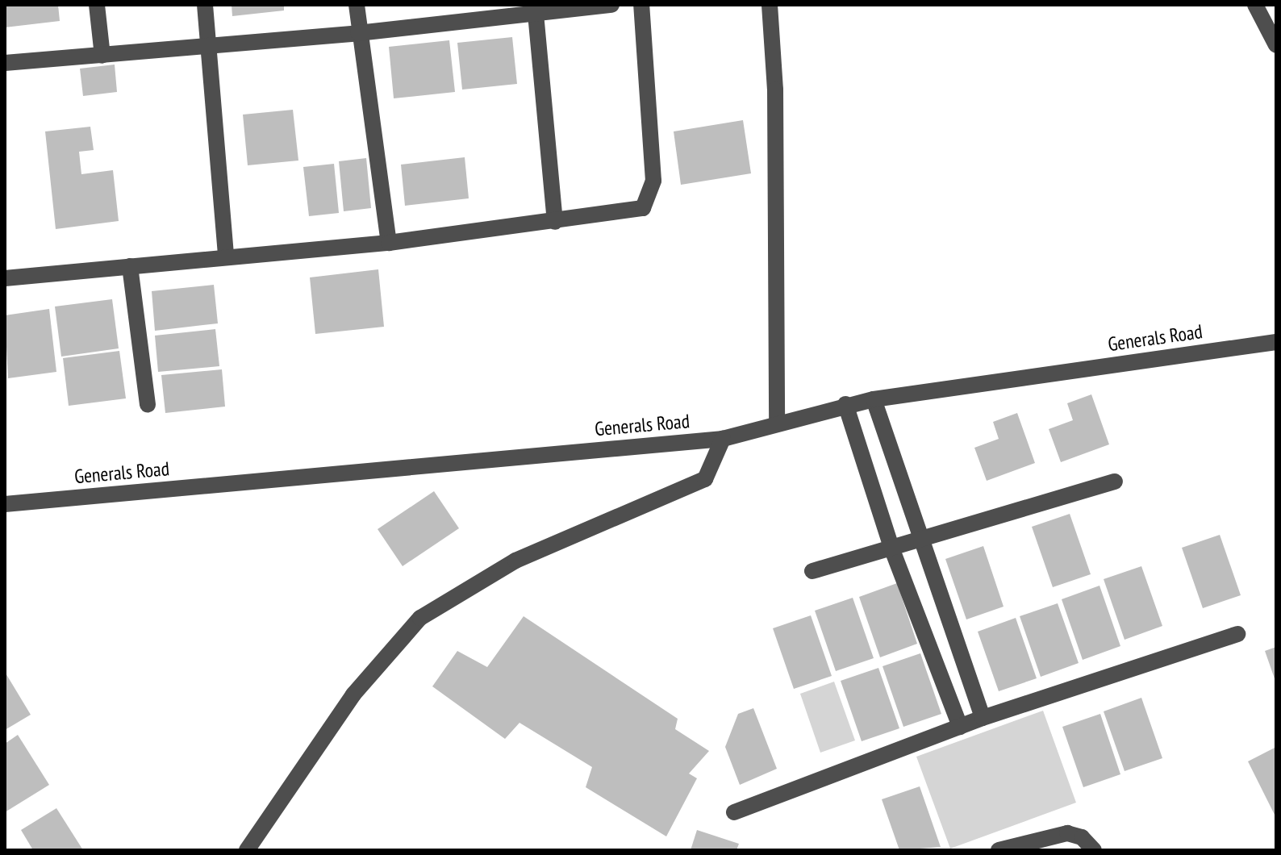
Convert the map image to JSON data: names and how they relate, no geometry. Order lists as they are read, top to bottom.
{
  "streets": {
    "street": ["Generals Road"]
  }
}
